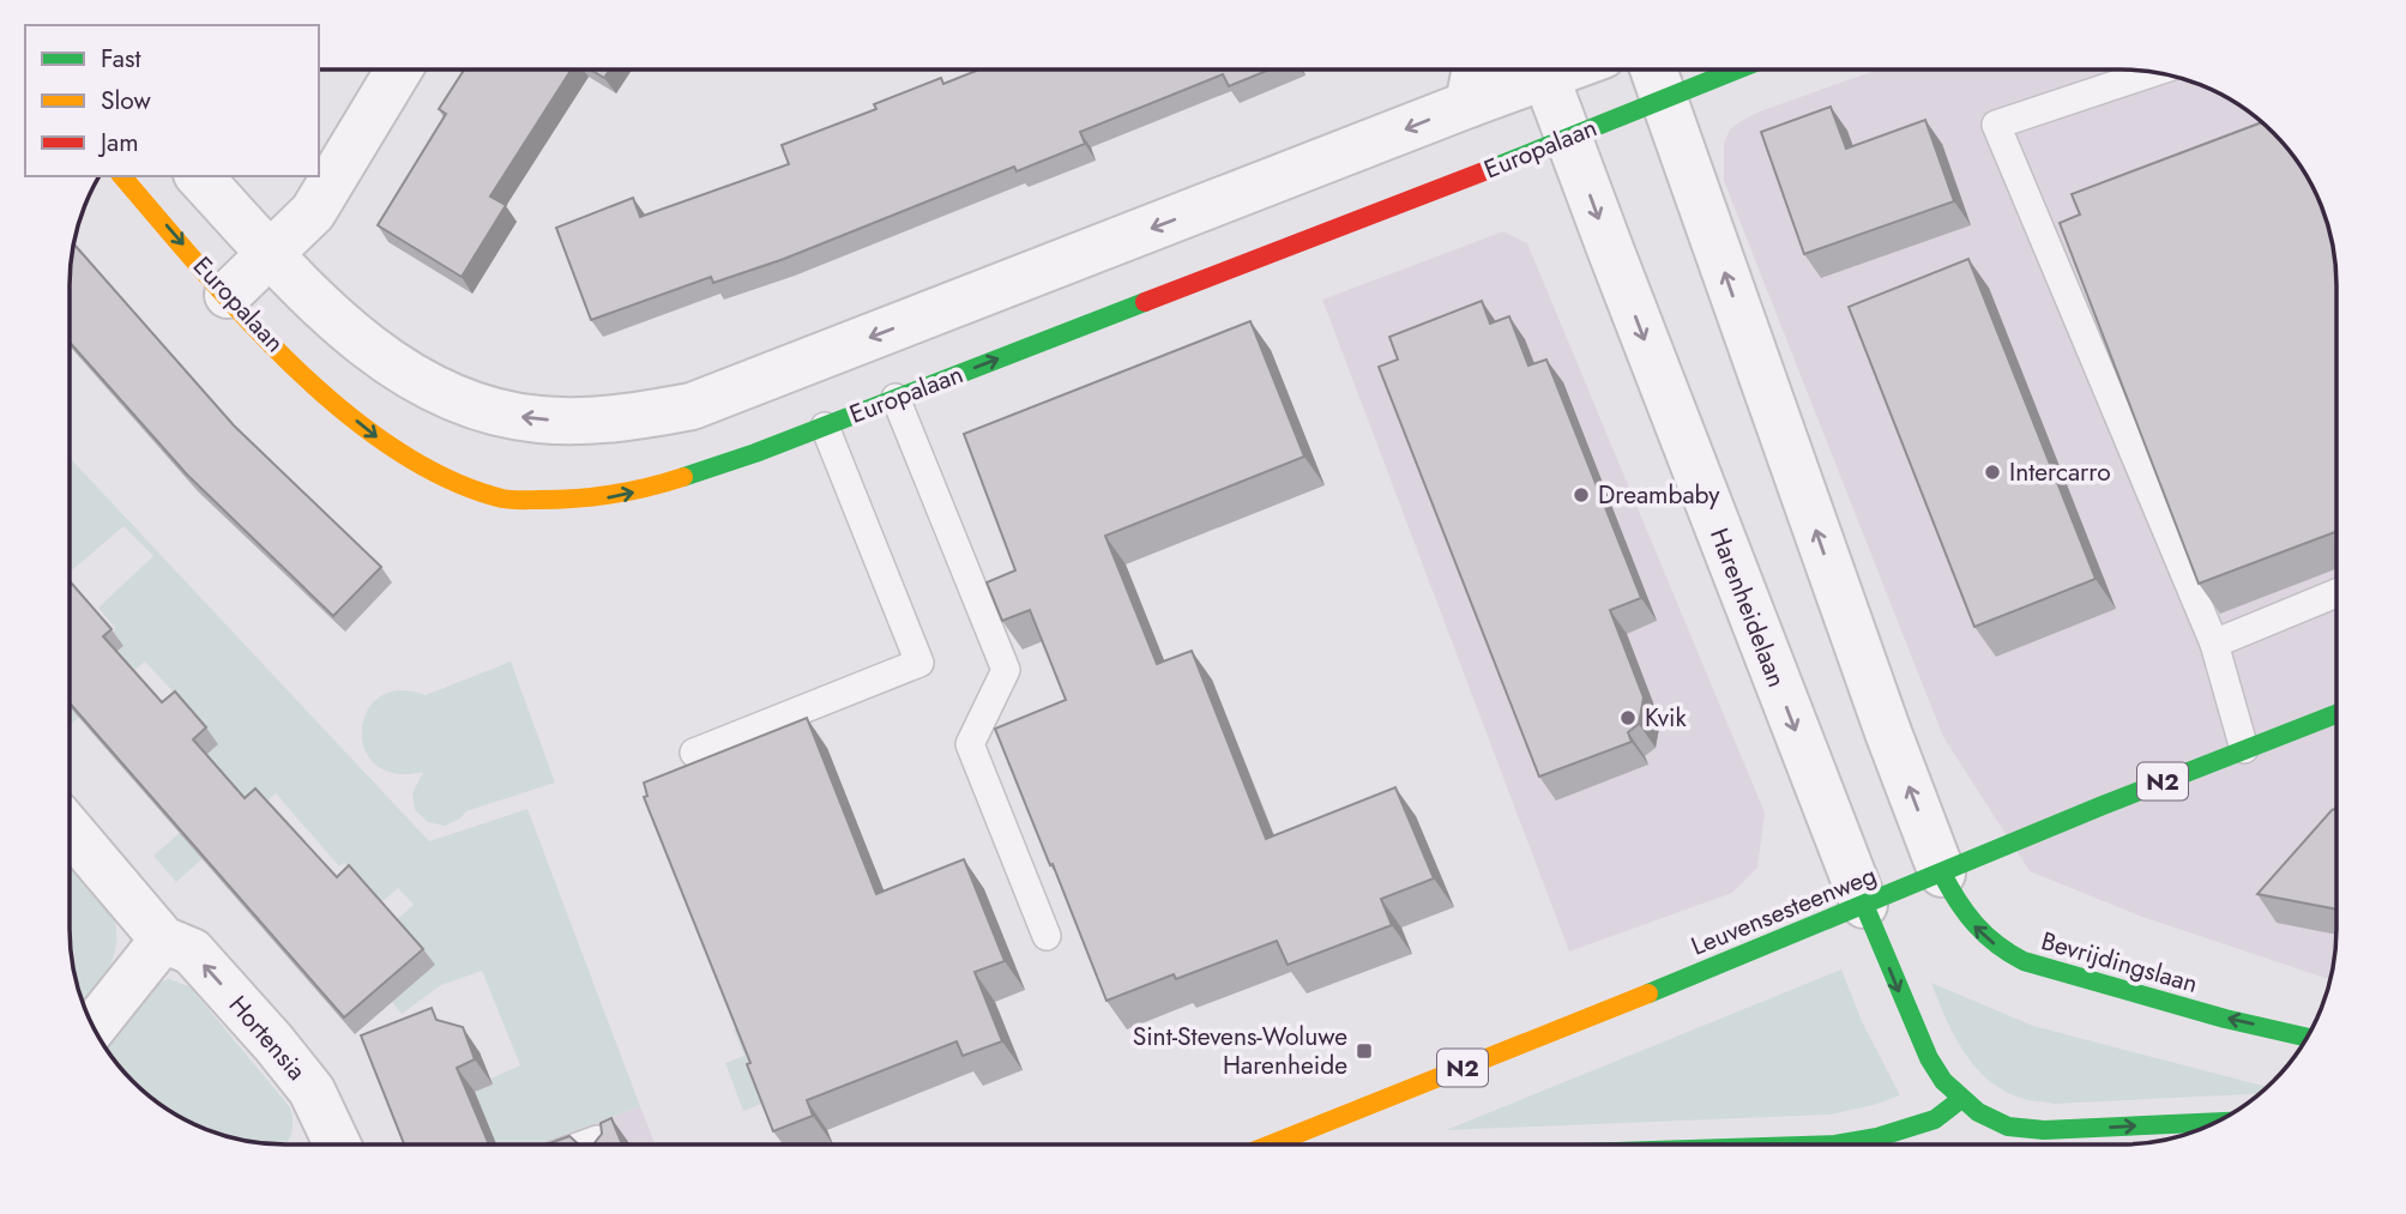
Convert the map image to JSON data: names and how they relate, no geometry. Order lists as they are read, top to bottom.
{
  "streets": {
    "street": [
      "Europalaan",
      "Harenheidelaan",
      "N2",
      "Leuvensesteenweg",
      "Bevrijdingslaan",
      "Hortensia"
    ]
  },
  "crossings": [
    ["Europalaan", "Harenheidelaan"],
    ["Harenheidelaan", "Leuvensesteenweg"],
    ["Leuvensesteenweg", "Bevrijdingslaan"]
  ],
  "one_way": ["Hortensia"],
  "places": {
    "other": ["Intercarro", "Dreambaby", "Kvik"],
    "transit": ["Sint-Stevens-Woluwe Harenheide"]
  },
  "legend": ["Fast", "Slow", "Jam"]
}
